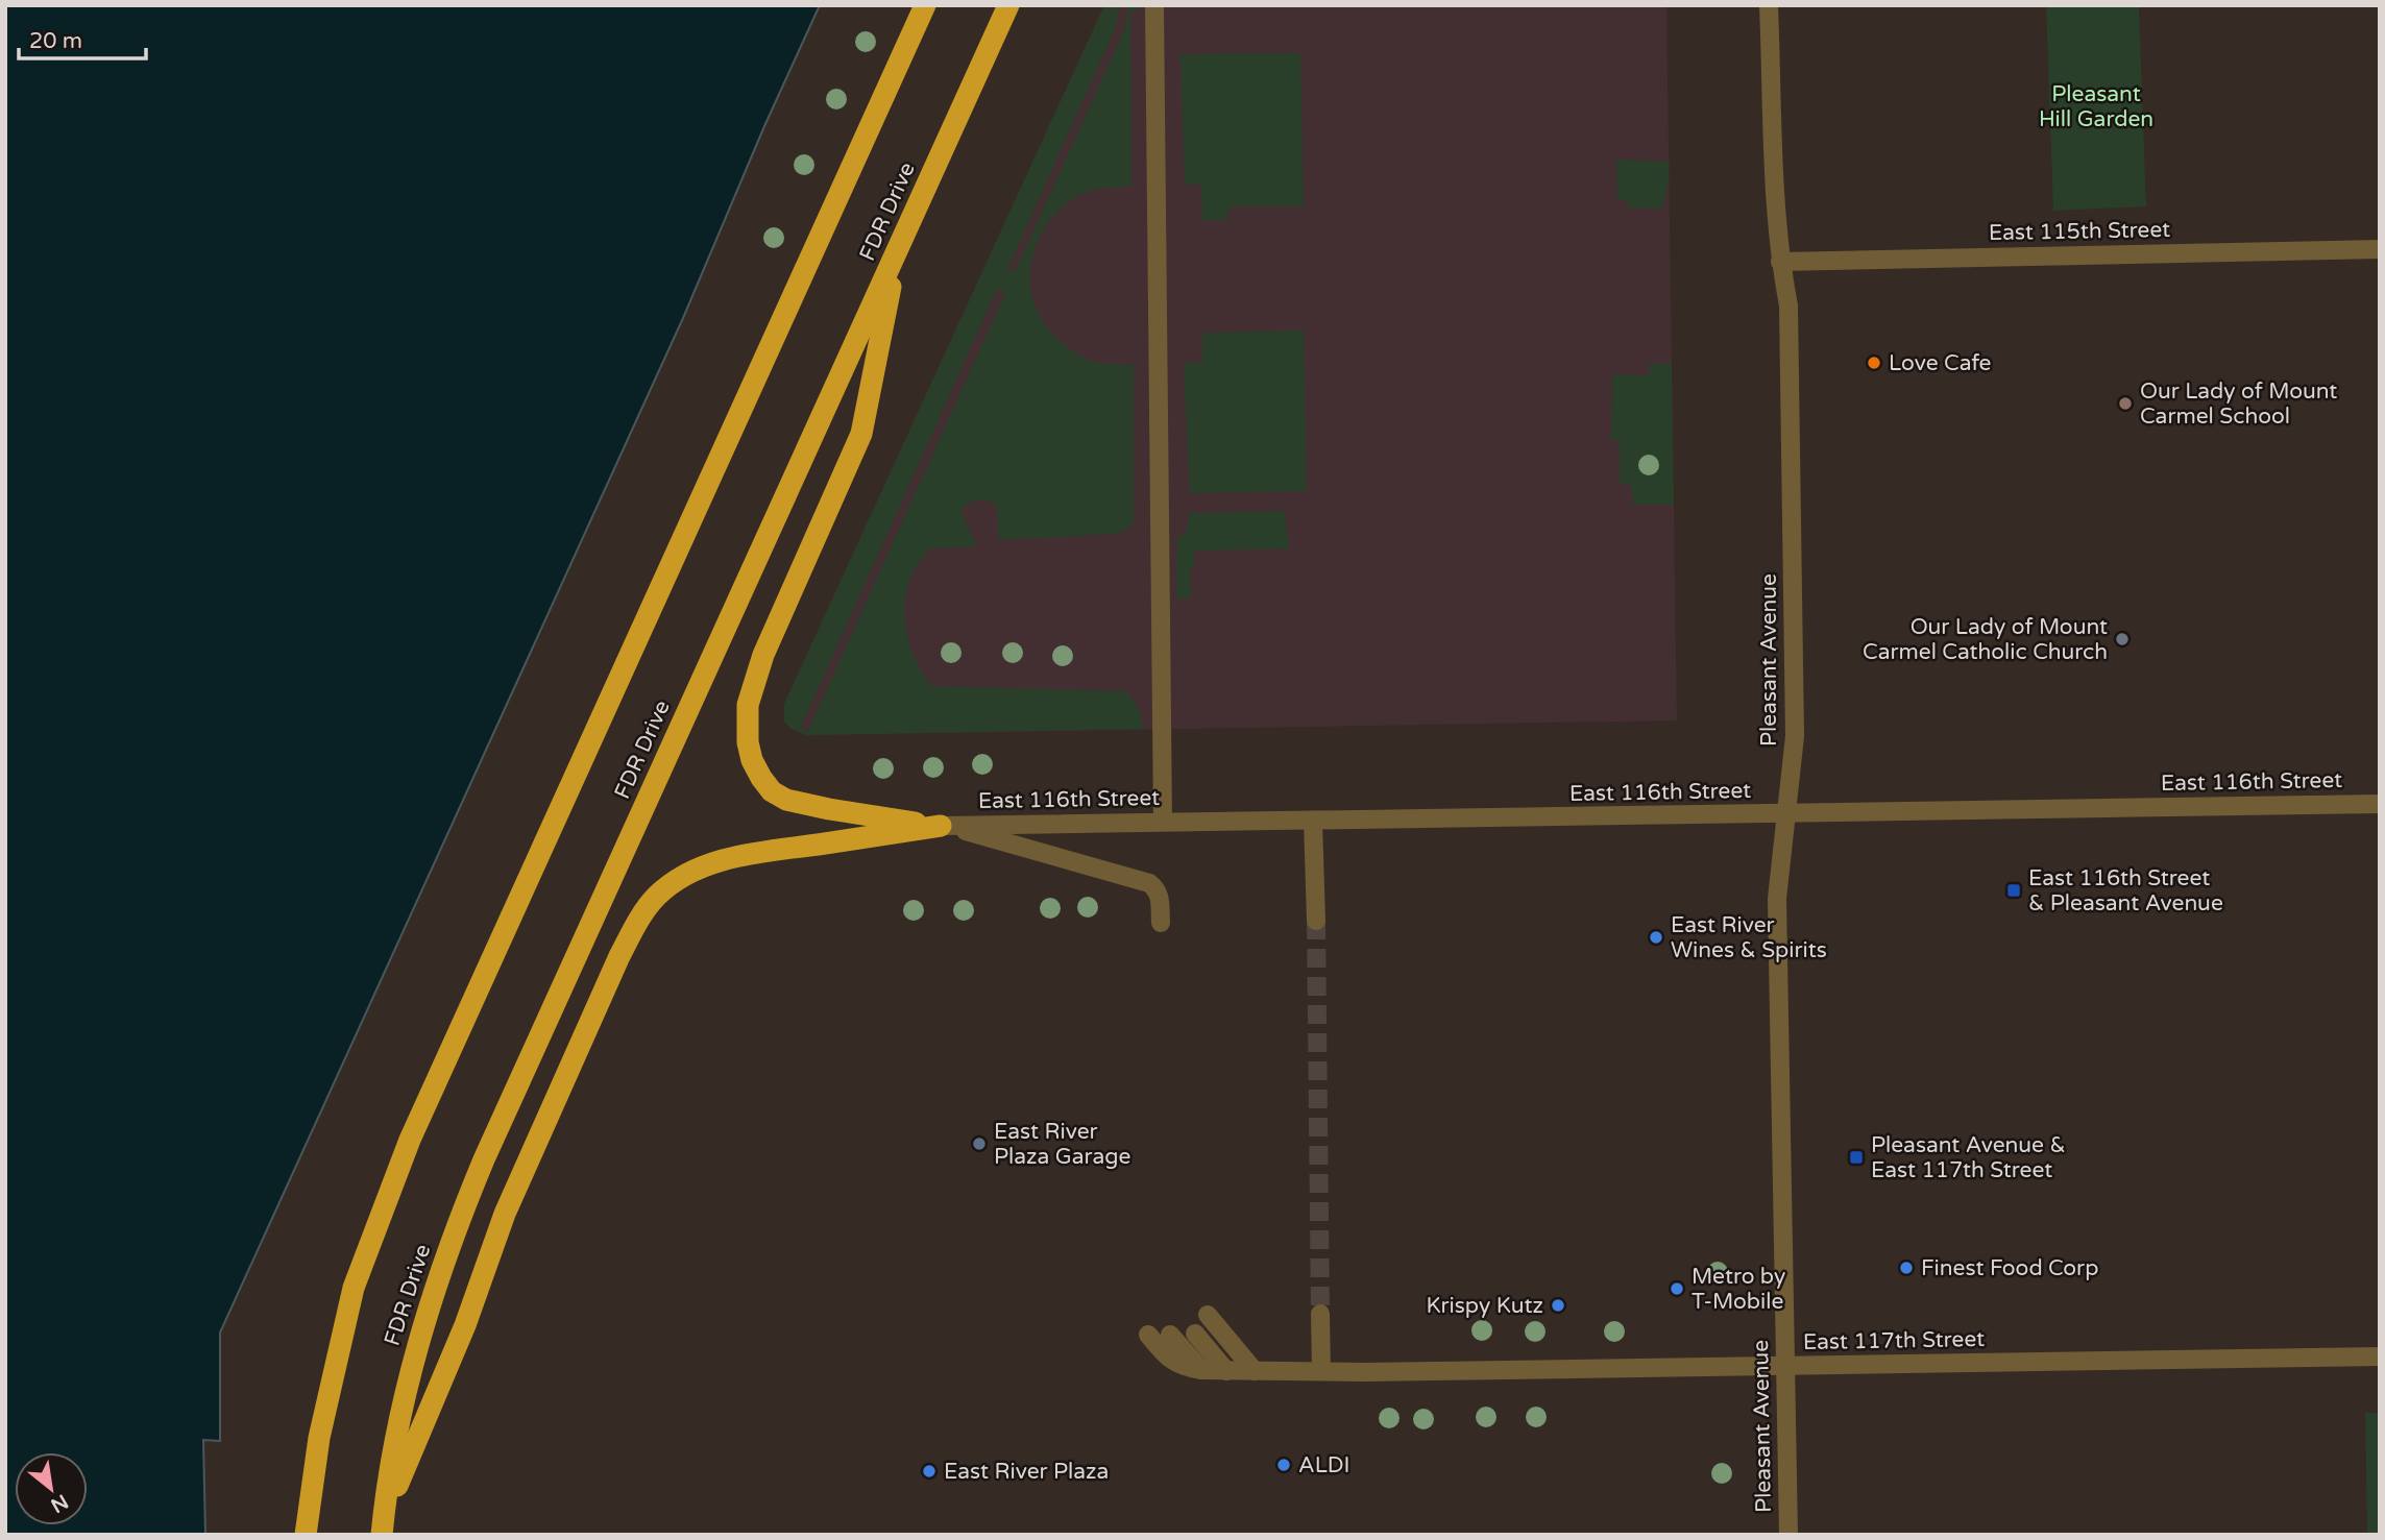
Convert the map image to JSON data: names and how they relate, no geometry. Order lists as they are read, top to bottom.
{
  "streets": {
    "highway": ["FDR Drive"],
    "street": [
      "East 115th Street",
      "Pleasant Avenue",
      "East 116th Street",
      "East 117th Street"
    ]
  },
  "crossings": [
    ["East 115th Street", "Pleasant Avenue"],
    ["Pleasant Avenue", "East 116th Street"],
    ["Pleasant Avenue", "East 117th Street"]
  ],
  "parks": ["Pleasant Hill Garden"],
  "places": {
    "other": [
      "Love Cafe",
      "Our Lady of Mount Carmel School",
      "Our Lady of Mount Carmel Catholic Church",
      "East River Wines & Spirits",
      "East River Plaza Garage",
      "Finest Food Corp",
      "Metro by T-Mobile",
      "Krispy Kutz",
      "ALDI",
      "East River Plaza"
    ],
    "transit": ["East 116th Street & Pleasant Avenue", "Pleasant Avenue & East 117th Street"]
  },
  "scale_bar": "20 m",
  "north": "bottom right"
}
